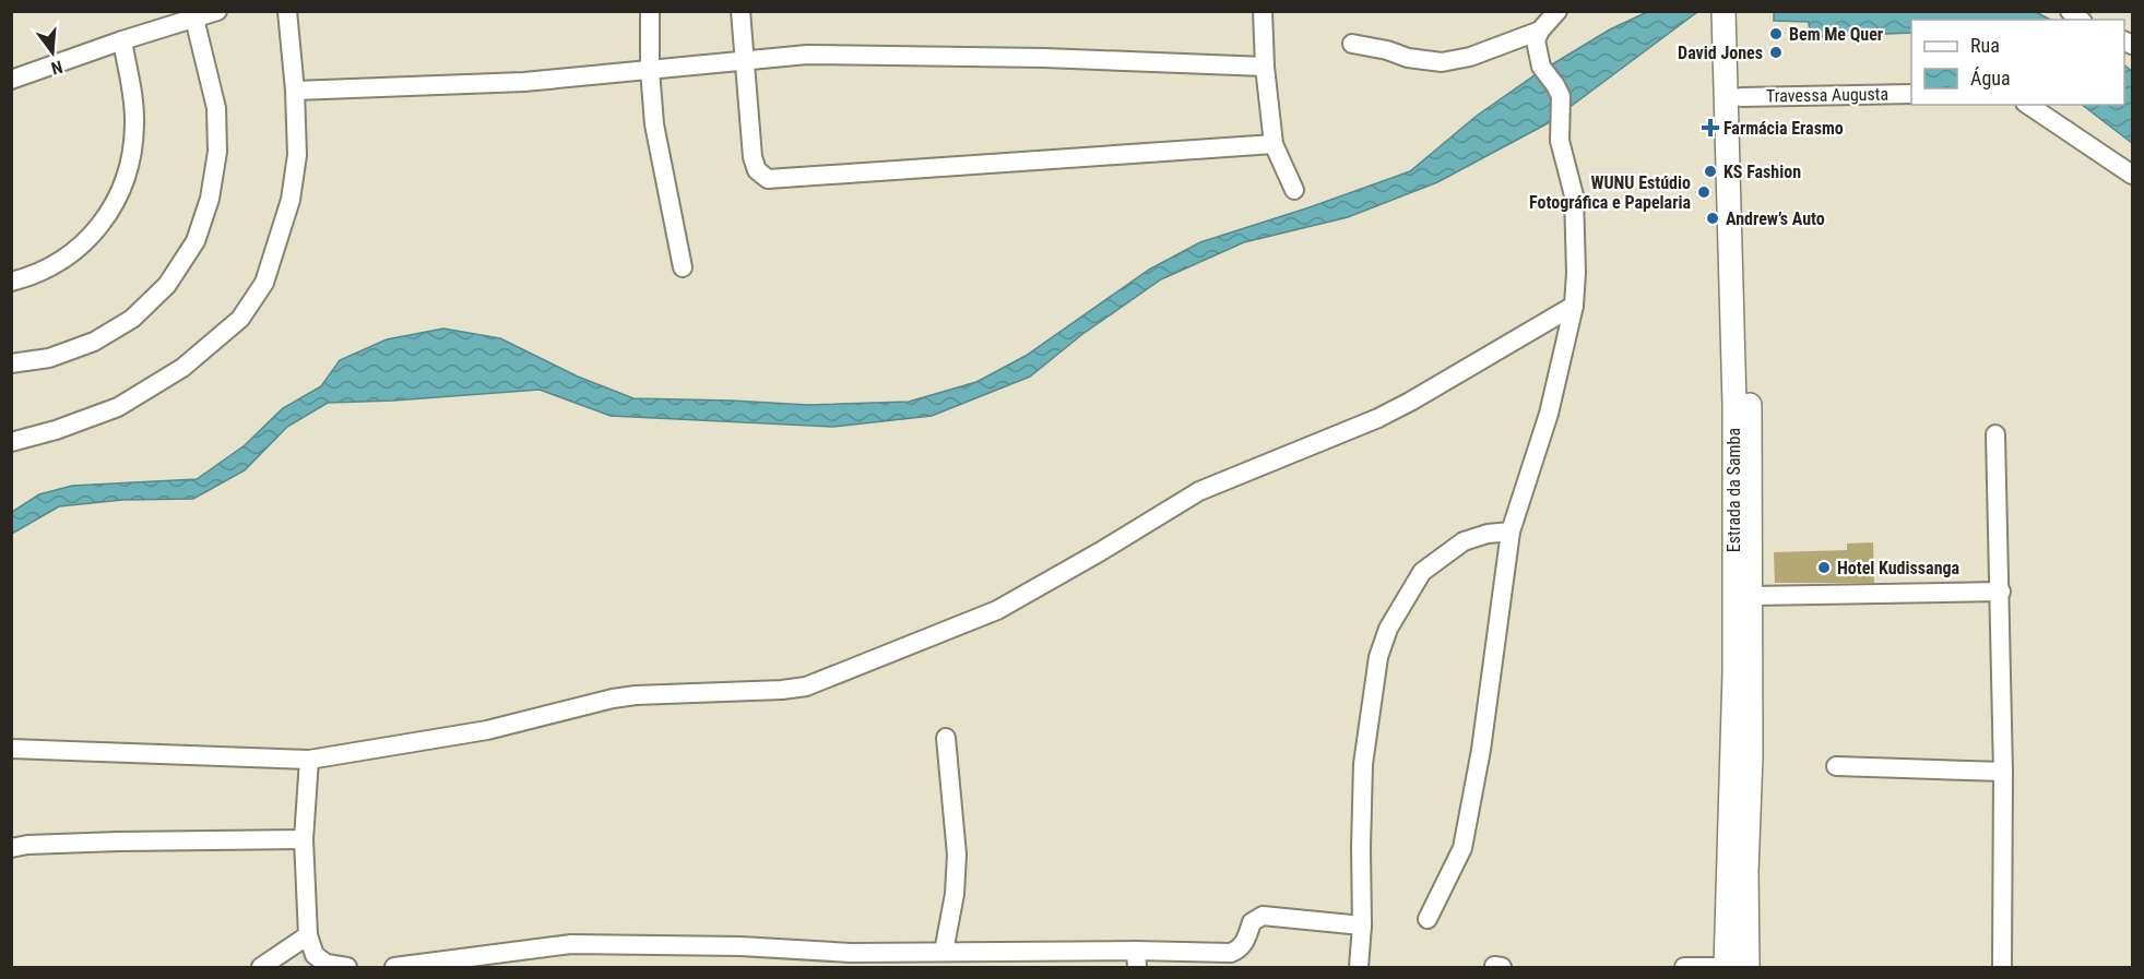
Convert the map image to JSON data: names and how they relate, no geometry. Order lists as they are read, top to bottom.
{
  "streets": {
    "main road": ["Estrada da Samba"],
    "street": ["Travessa Augusta"]
  },
  "crossings": [
    ["Travessa Augusta", "Estrada da Samba"]
  ],
  "places": {
    "other": [
      "Bem Me Quer",
      "David Jones",
      "KS Fashion",
      "WUNU Estúdio Fotográfica e Papelaria",
      "Andrew’s Auto",
      "Hotel Kudissanga"
    ],
    "health": ["Farmácia Erasmo"]
  },
  "legend": ["Rua", "Água"],
  "north": "bottom"
}
